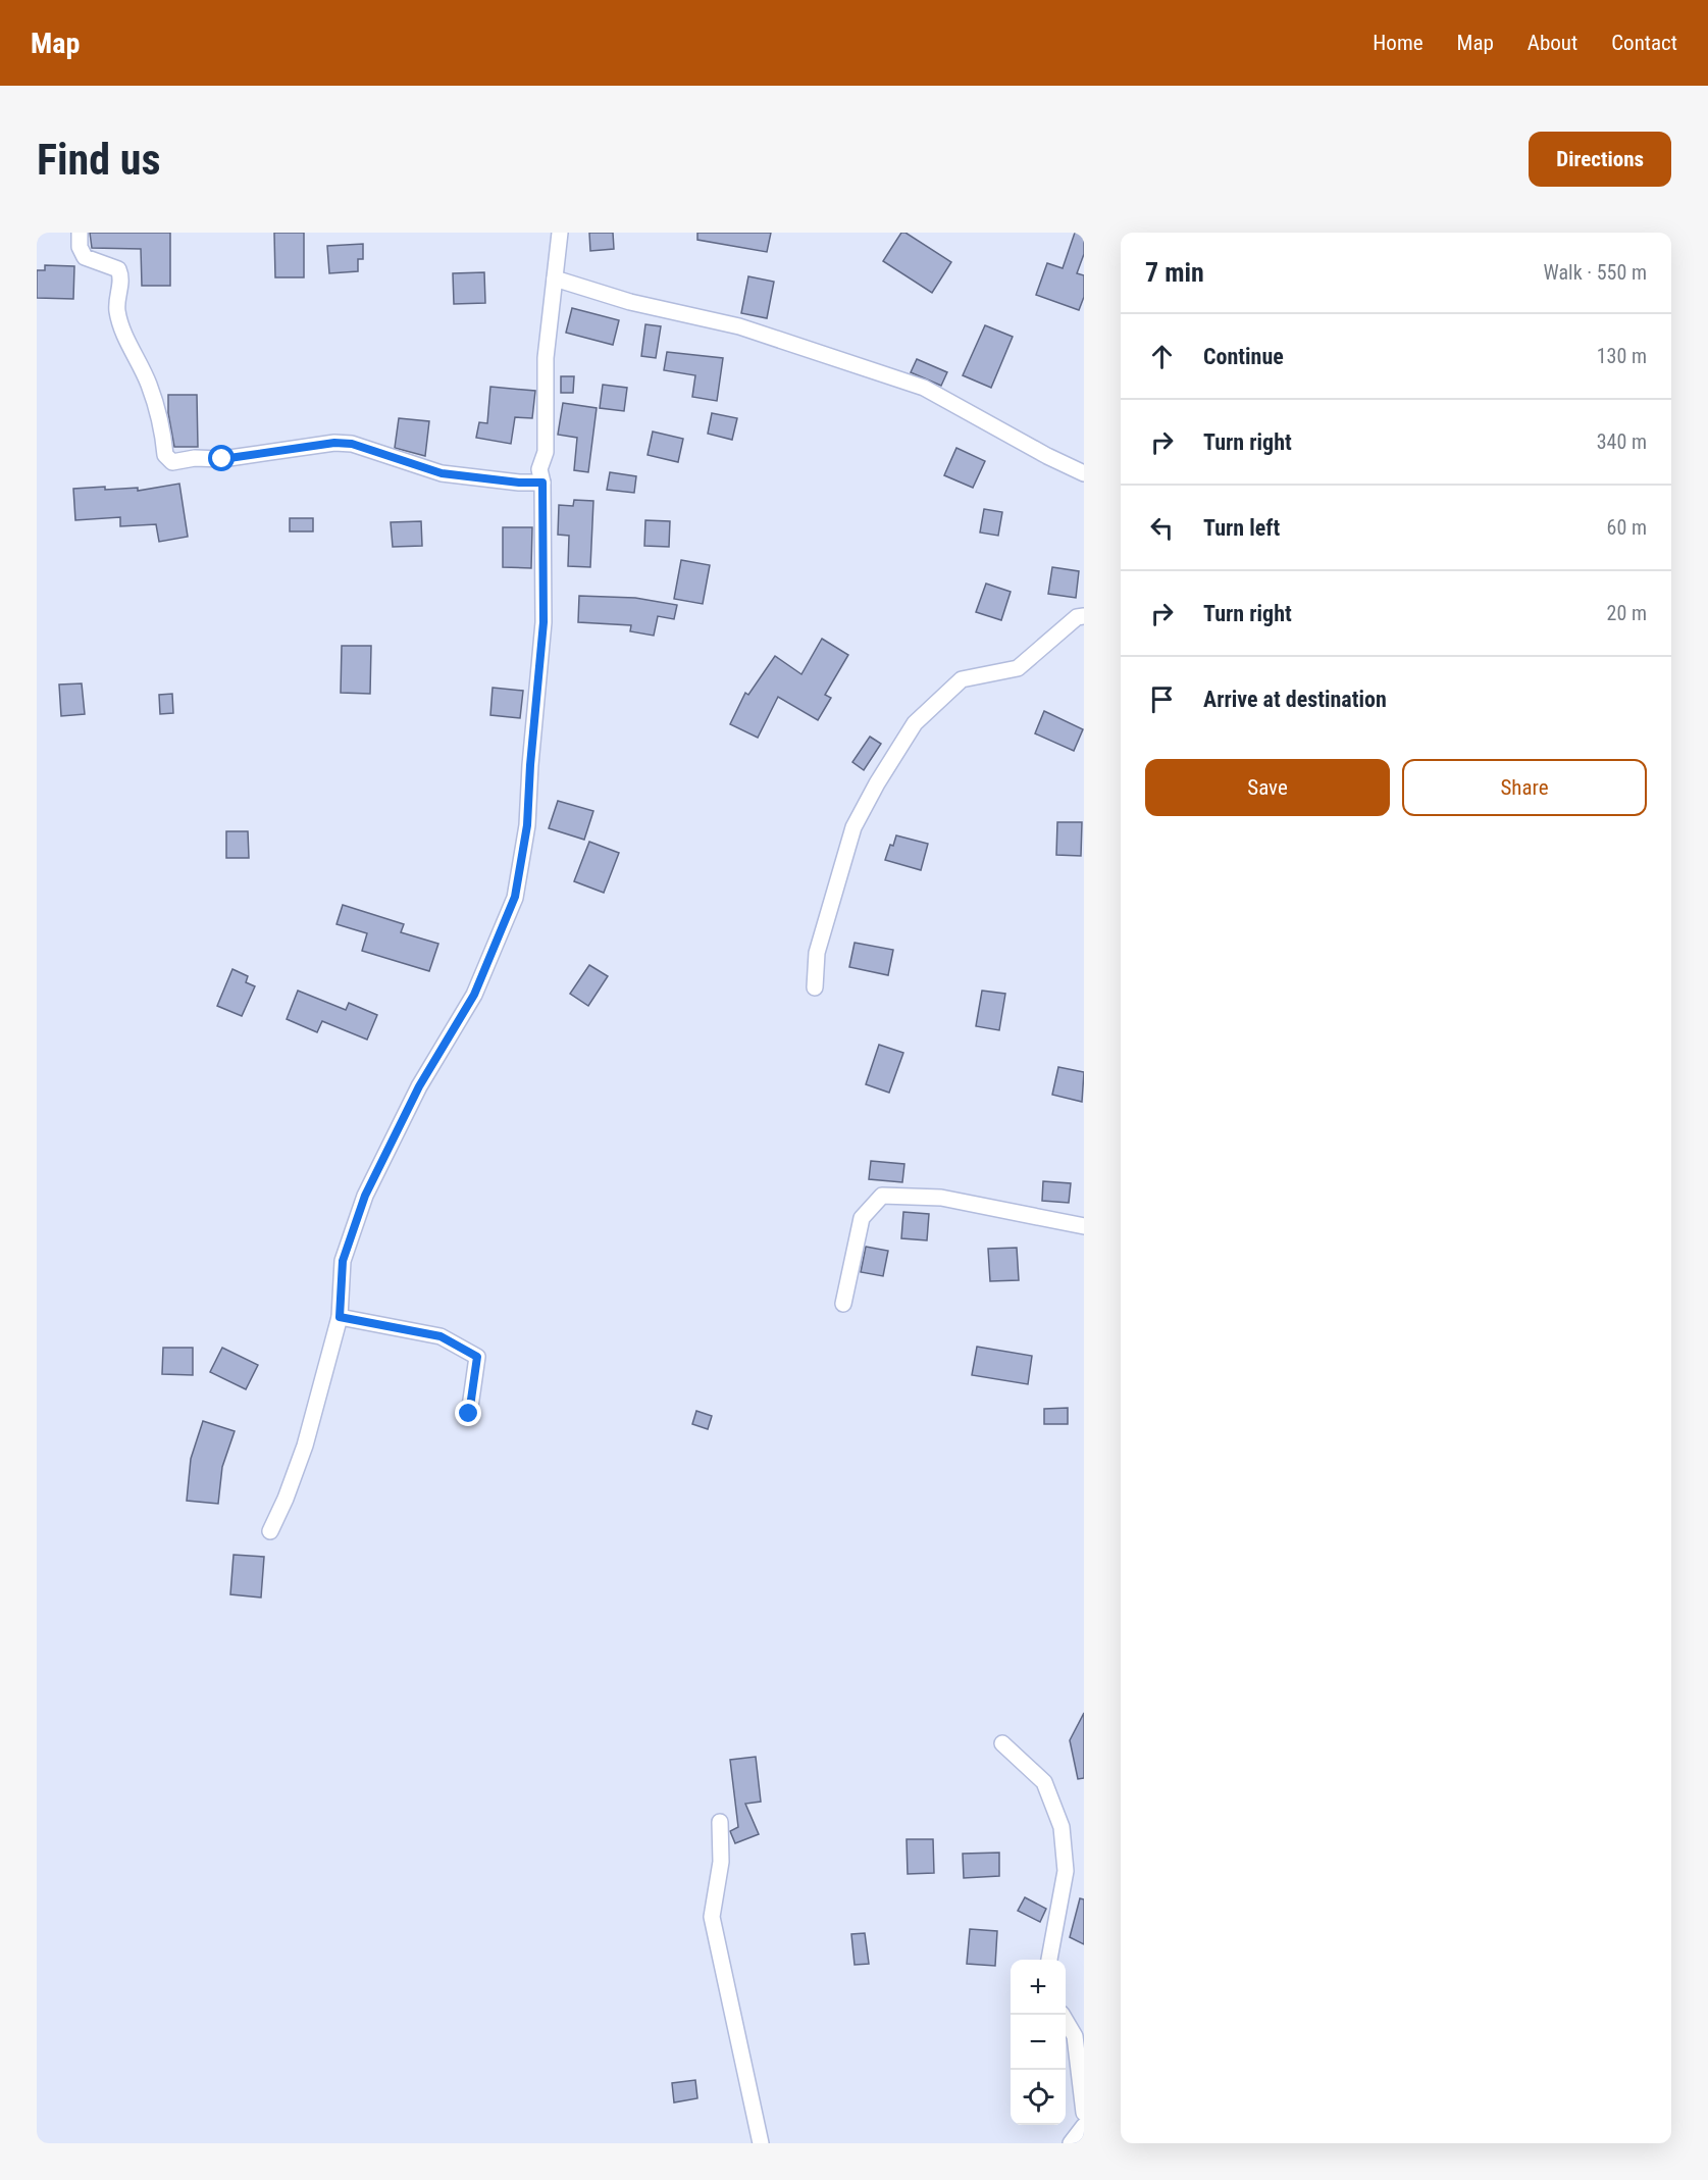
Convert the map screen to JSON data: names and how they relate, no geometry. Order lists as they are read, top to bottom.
{
  "page": {
    "header": "Map",
    "nav": [
      "Home",
      "Map",
      "About",
      "Contact"
    ],
    "buttons": [
      "Directions",
      ["Save", "Share"]
    ],
    "title": "Find us",
    "heading": ["7 min", "Walk · 550 m"],
    "list": [
      ["Continue", "130 m"],
      ["Turn right", "340 m"],
      ["Turn left", "60 m"],
      ["Turn right", "20 m"],
      "Arrive at destination"
    ],
    "map_buttons": ["+", "−"]
  }
}
